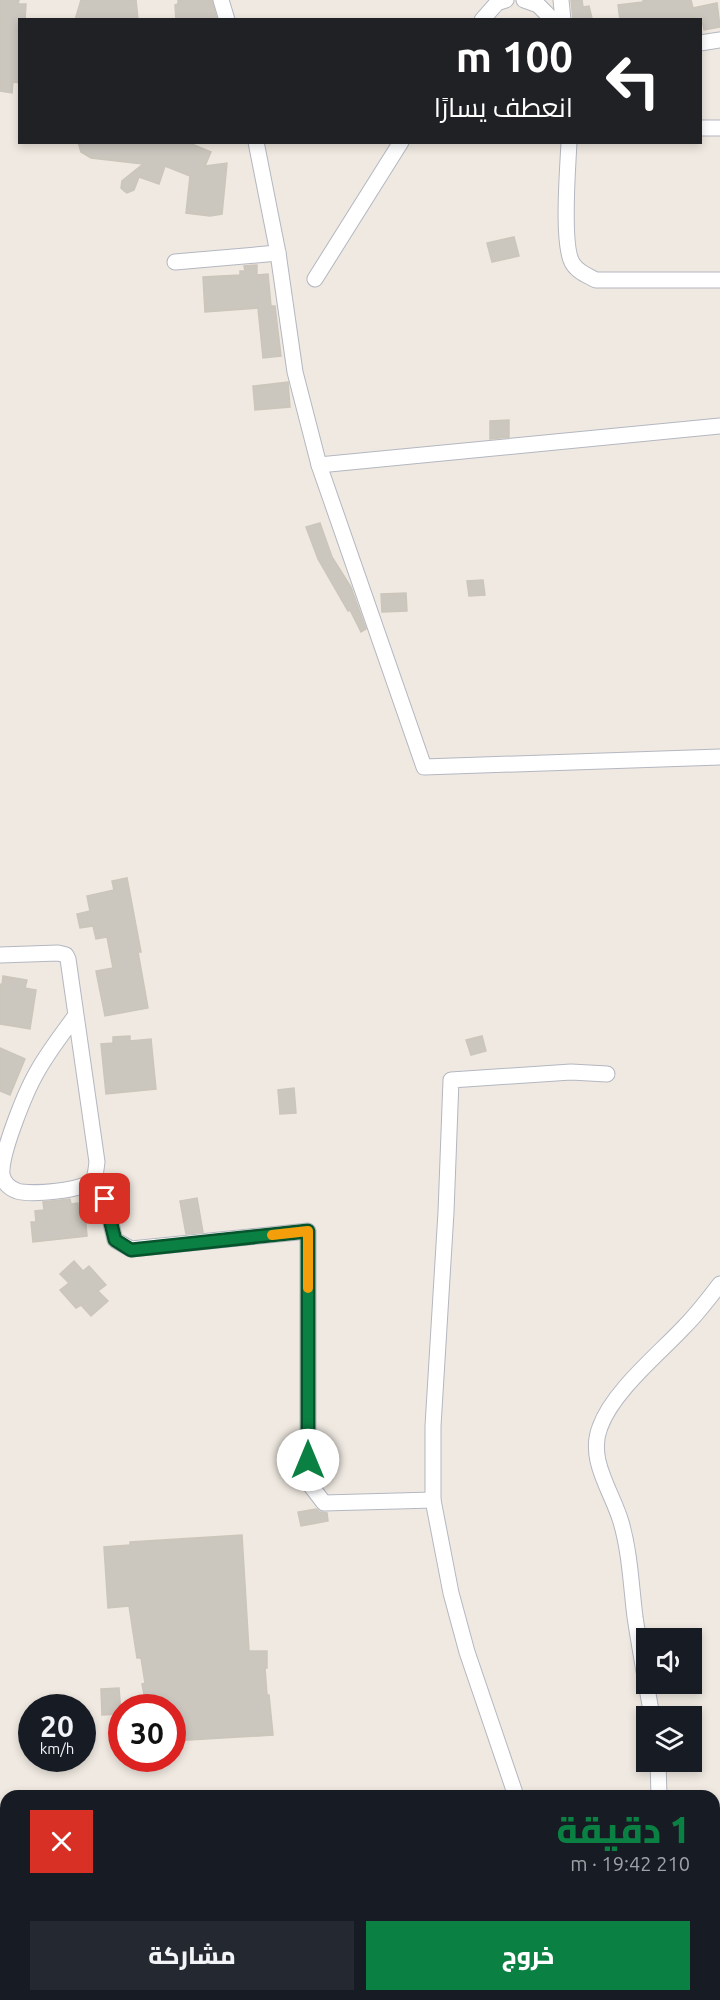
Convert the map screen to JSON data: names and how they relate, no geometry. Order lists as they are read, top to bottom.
{
  "page": {
    "turn": ["100 m", "انعطف يسارًا"],
    "speed": "20 km/h",
    "limit": "30",
    "heading": ["1 دقيقة", "210 m · 19:42"],
    "buttons": ["خروج", "مشاركة"]
  }
}
